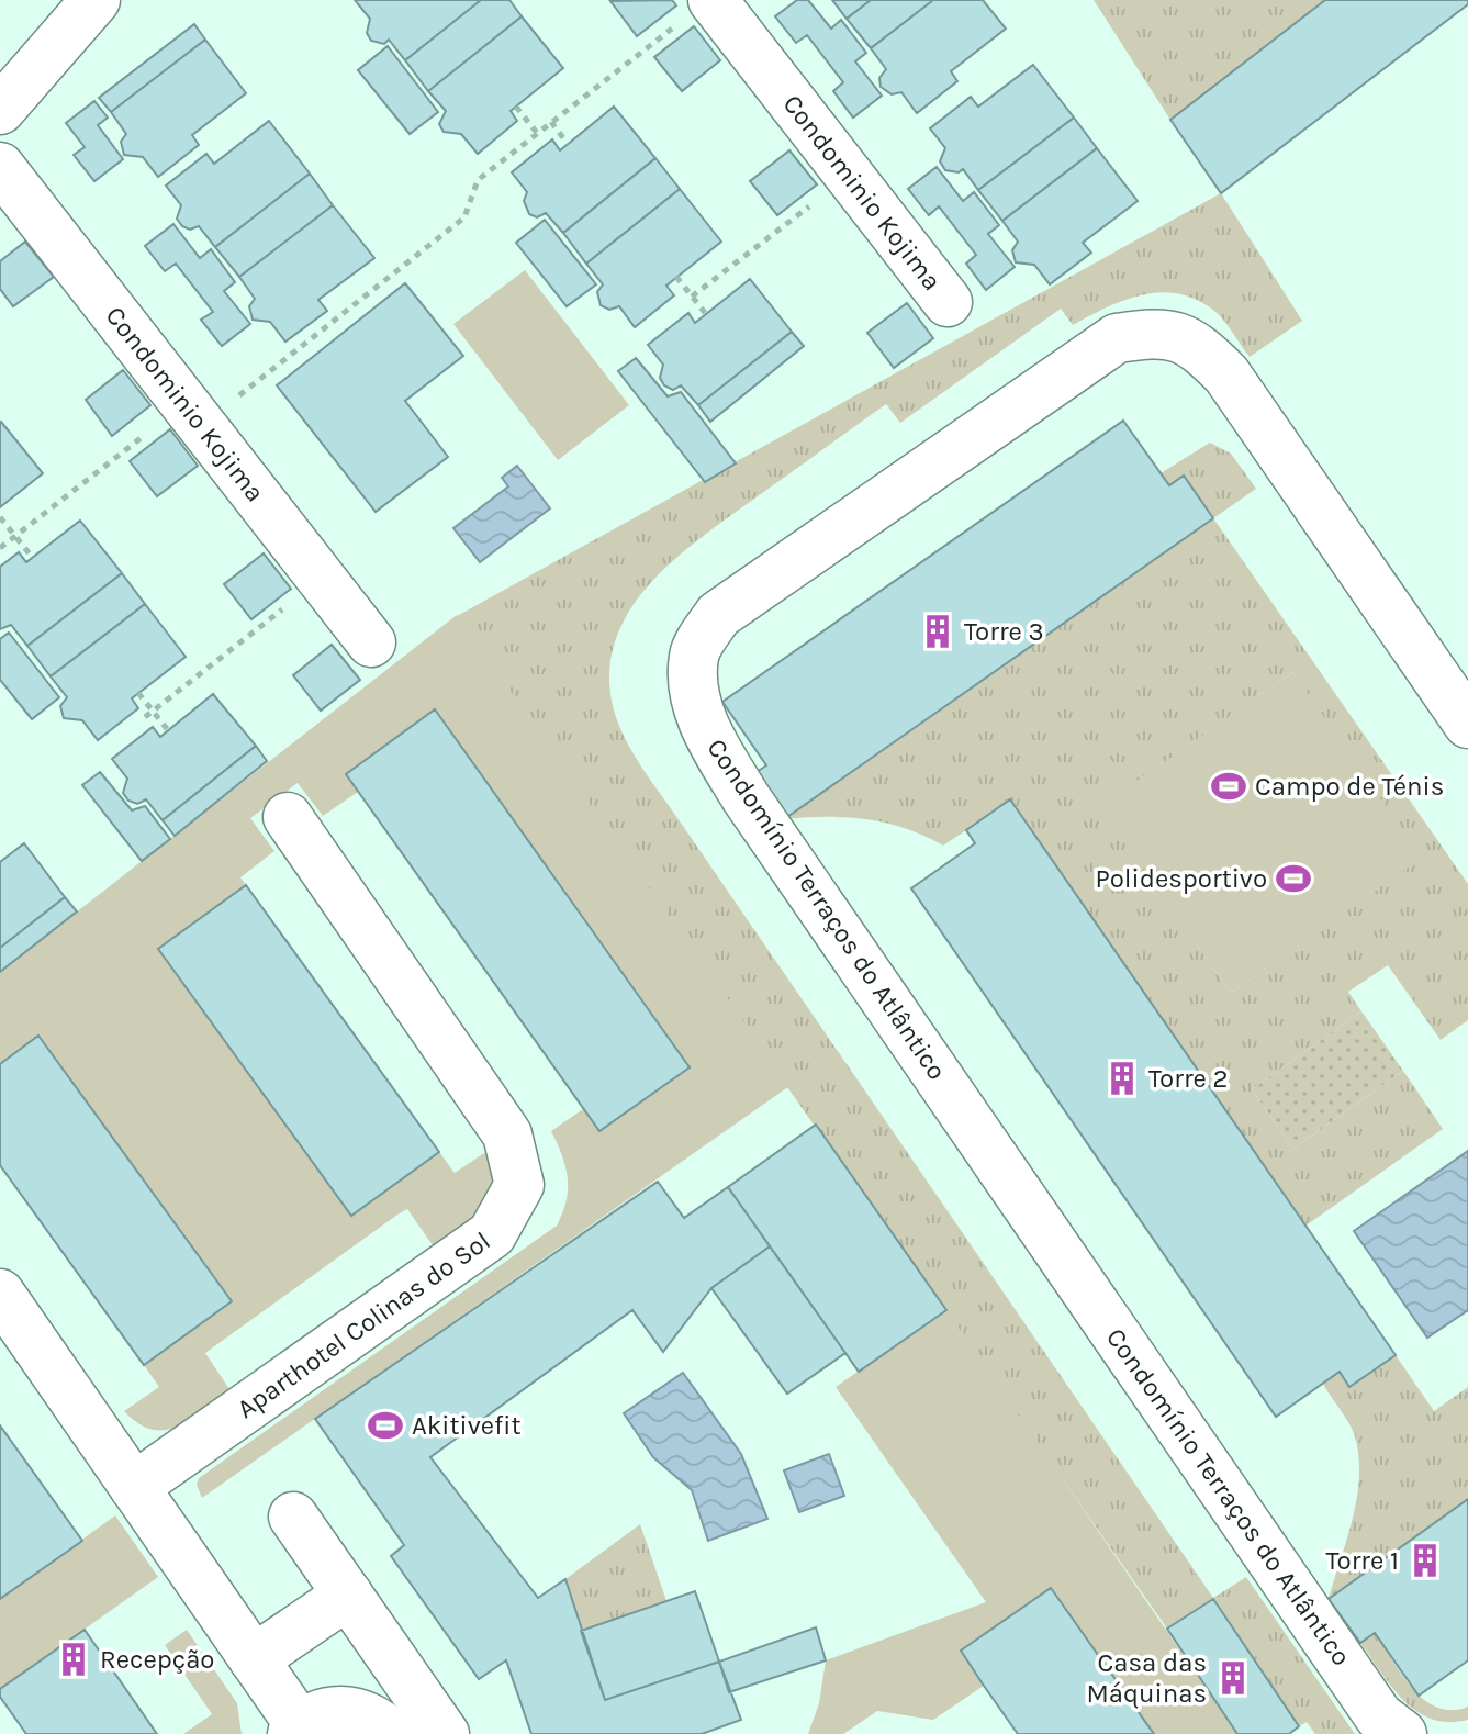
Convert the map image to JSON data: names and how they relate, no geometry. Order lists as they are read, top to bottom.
{
  "streets": {
    "lane": ["Condominio Kojima", "Condomínio Terraços do Atlântico", "Aparthotel Colinas do Sol"]
  },
  "places": {
    "building": [
      "Torre 3",
      "Torre 2",
      "Torre 1",
      "Recepção",
      "Casa das Máquinas"
    ],
    "sports": ["Campo de Ténis", "Polidesportivo", "Akitivefit"]
  }
}
